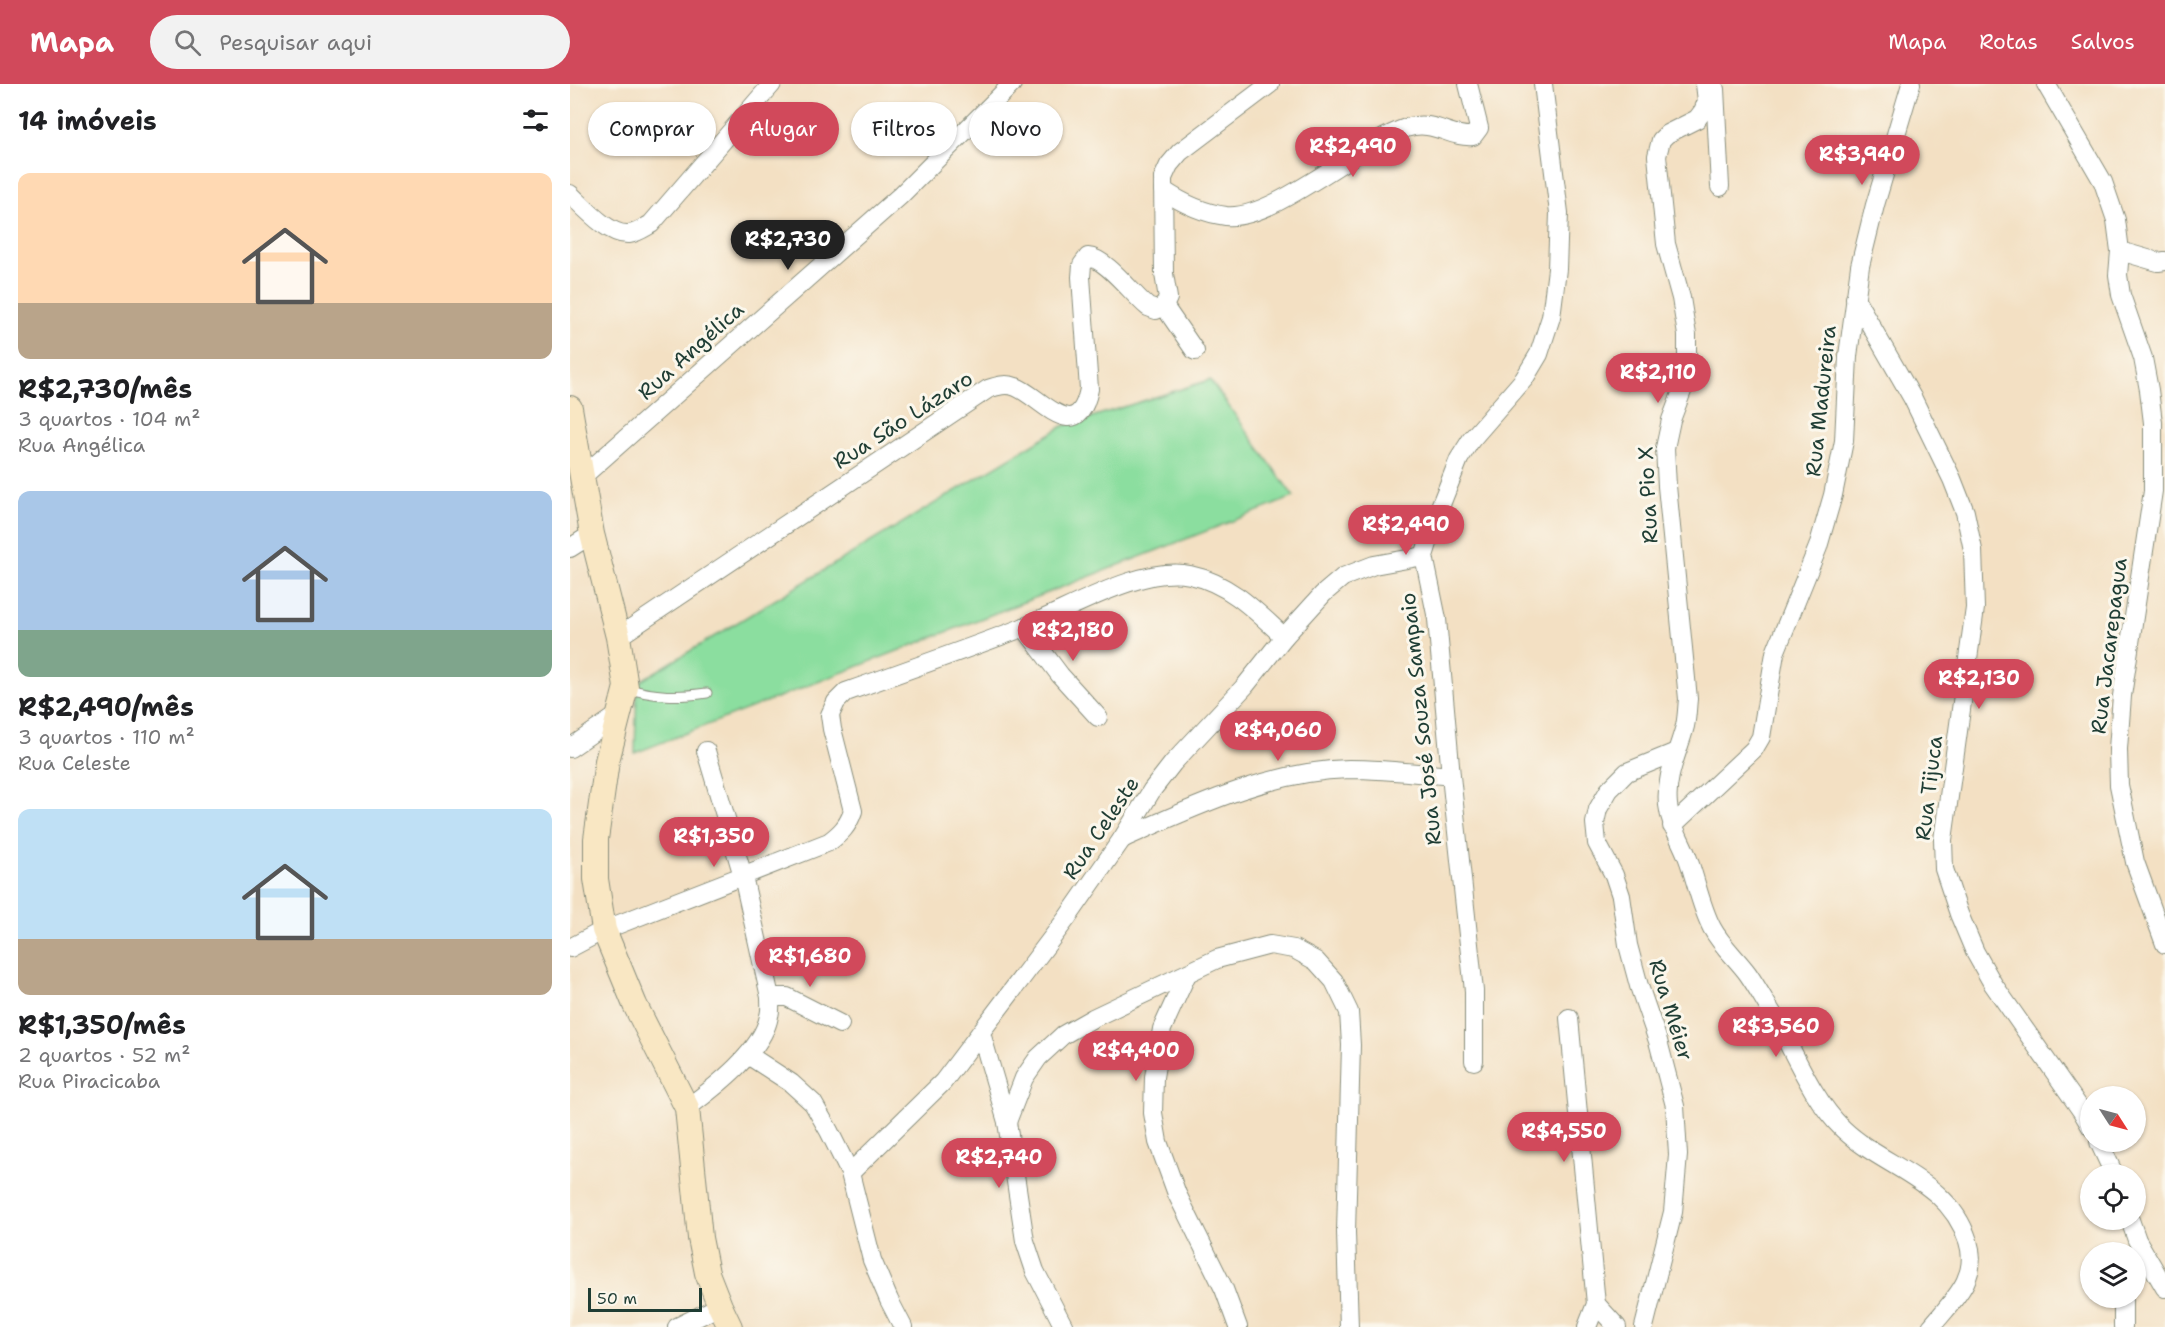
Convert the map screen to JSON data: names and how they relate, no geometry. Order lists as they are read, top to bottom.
{
  "streets": {
    "street": [
      "Rua Angélica",
      "Rua Madureira",
      "Rua São Lázaro",
      "Rua Pio X",
      "Rua Jacarepagua",
      "Rua José Souza Sampaio",
      "Rua Tijuca",
      "Rua Celeste",
      "Rua Méier"
    ]
  },
  "crossings": [
    ["Rua Madureira", "Rua Tijuca"],
    ["Rua Pio X", "Rua Méier"],
    ["Rua José Souza Sampaio", "Rua Celeste"]
  ],
  "scale_bar": "50 m",
  "north": "bottom right",
  "page": {
    "header": "Mapa",
    "search": "Pesquisar aqui",
    "nav": ["Mapa", "Rotas", "Salvos"],
    "heading": "14 imóveis",
    "chip": [
      "Comprar",
      "Alugar",
      "Filtros",
      "Novo"
    ],
    "price": [
      "R$2,490",
      "R$3,940",
      "R$2,730",
      "R$2,110",
      "R$2,490",
      "R$2,180",
      "R$2,130",
      "R$4,060",
      "R$1,350",
      "R$1,680",
      "R$3,560",
      "R$4,400",
      "R$4,550",
      "R$2,740"
    ],
    "list": [
      {
        "name": "R$2,730/mês",
        "note": "3 quartos · 104 m² · Rua Angélica"
      },
      {
        "name": "R$2,490/mês",
        "note": "3 quartos · 110 m² · Rua Celeste"
      },
      {
        "name": "R$1,350/mês",
        "note": "2 quartos · 52 m² · Rua Piracicaba"
      }
    ],
    "scale": "50 m"
  }
}
